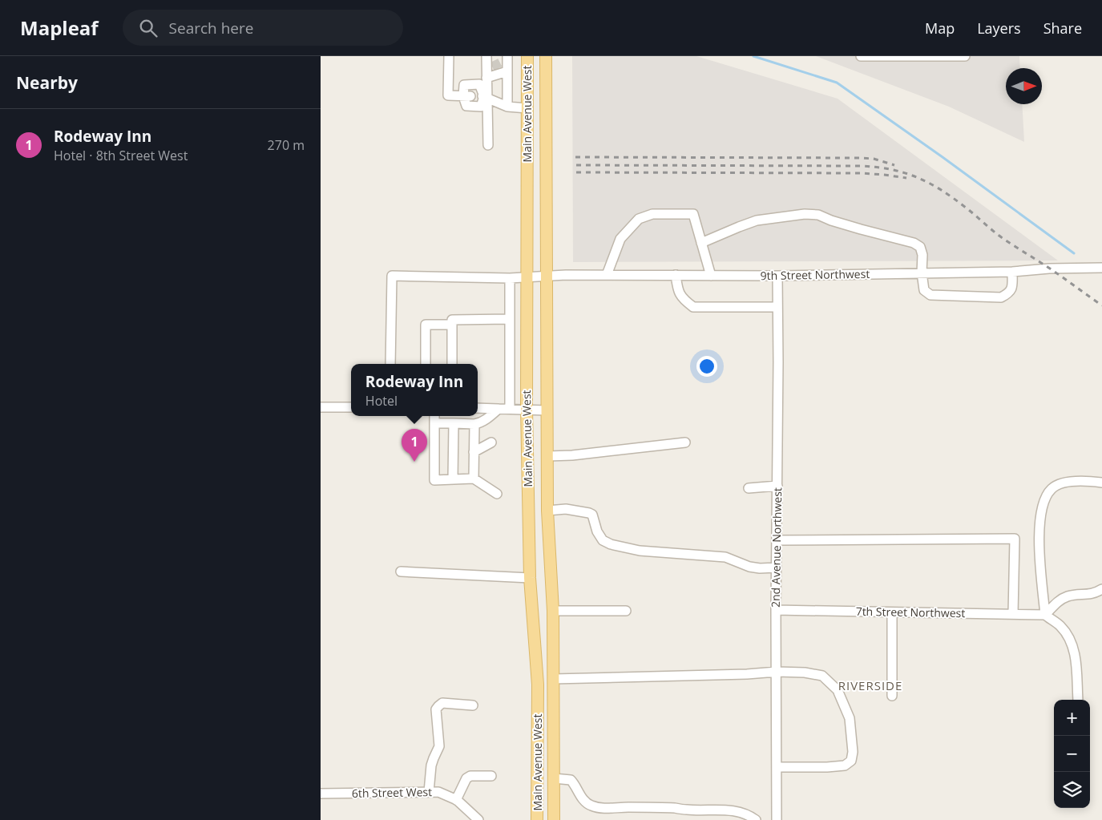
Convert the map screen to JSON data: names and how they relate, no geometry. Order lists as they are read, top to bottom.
{
  "streets": {
    "main road": ["Main Avenue West"],
    "street": [
      "9th Street Northwest",
      "2nd Avenue Northwest",
      "7th Street Northwest",
      "6th Street West"
    ]
  },
  "crossings": [
    ["Main Avenue West", "9th Street Northwest"],
    ["9th Street Northwest", "2nd Avenue Northwest"],
    ["2nd Avenue Northwest", "7th Street Northwest"]
  ],
  "districts": ["RIVERSIDE"],
  "north": "right",
  "page": {
    "header": "Mapleaf",
    "search": "Search here",
    "nav": ["Map", "Layers", "Share"],
    "heading": "Nearby",
    "list": [
      {
        "mark": "1",
        "name": "Rodeway Inn",
        "note": "Hotel · 8th Street West",
        "value": "270 m"
      }
    ],
    "popup": ["Rodeway Inn", "Hotel"],
    "pins": "1",
    "map_buttons": ["+", "−"]
  }
}
